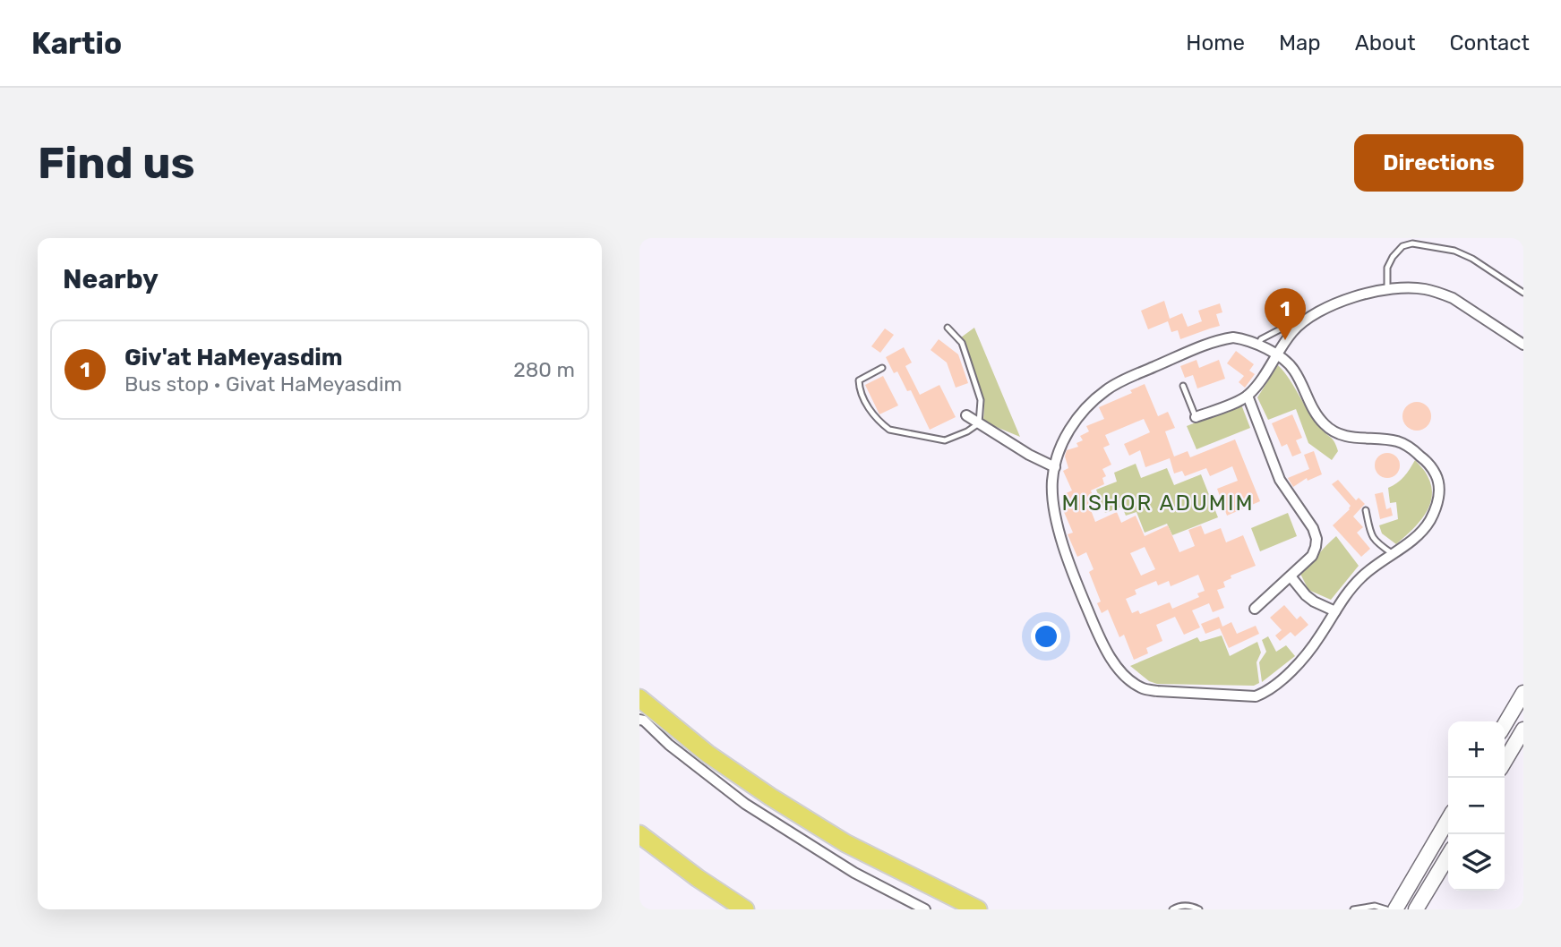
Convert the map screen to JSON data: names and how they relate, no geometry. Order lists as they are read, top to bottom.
{
  "districts": ["MISHOR ADUMIM"],
  "page": {
    "header": "Kartio",
    "nav": [
      "Home",
      "Map",
      "About",
      "Contact"
    ],
    "buttons": "Directions",
    "title": "Find us",
    "heading": "Nearby",
    "pins": "1",
    "list": [
      {
        "mark": "1",
        "name": "Giv'at HaMeyasdim",
        "note": "Bus stop · Givat HaMeyasdim",
        "value": "280 m"
      }
    ],
    "map_buttons": ["+", "−"]
  }
}
